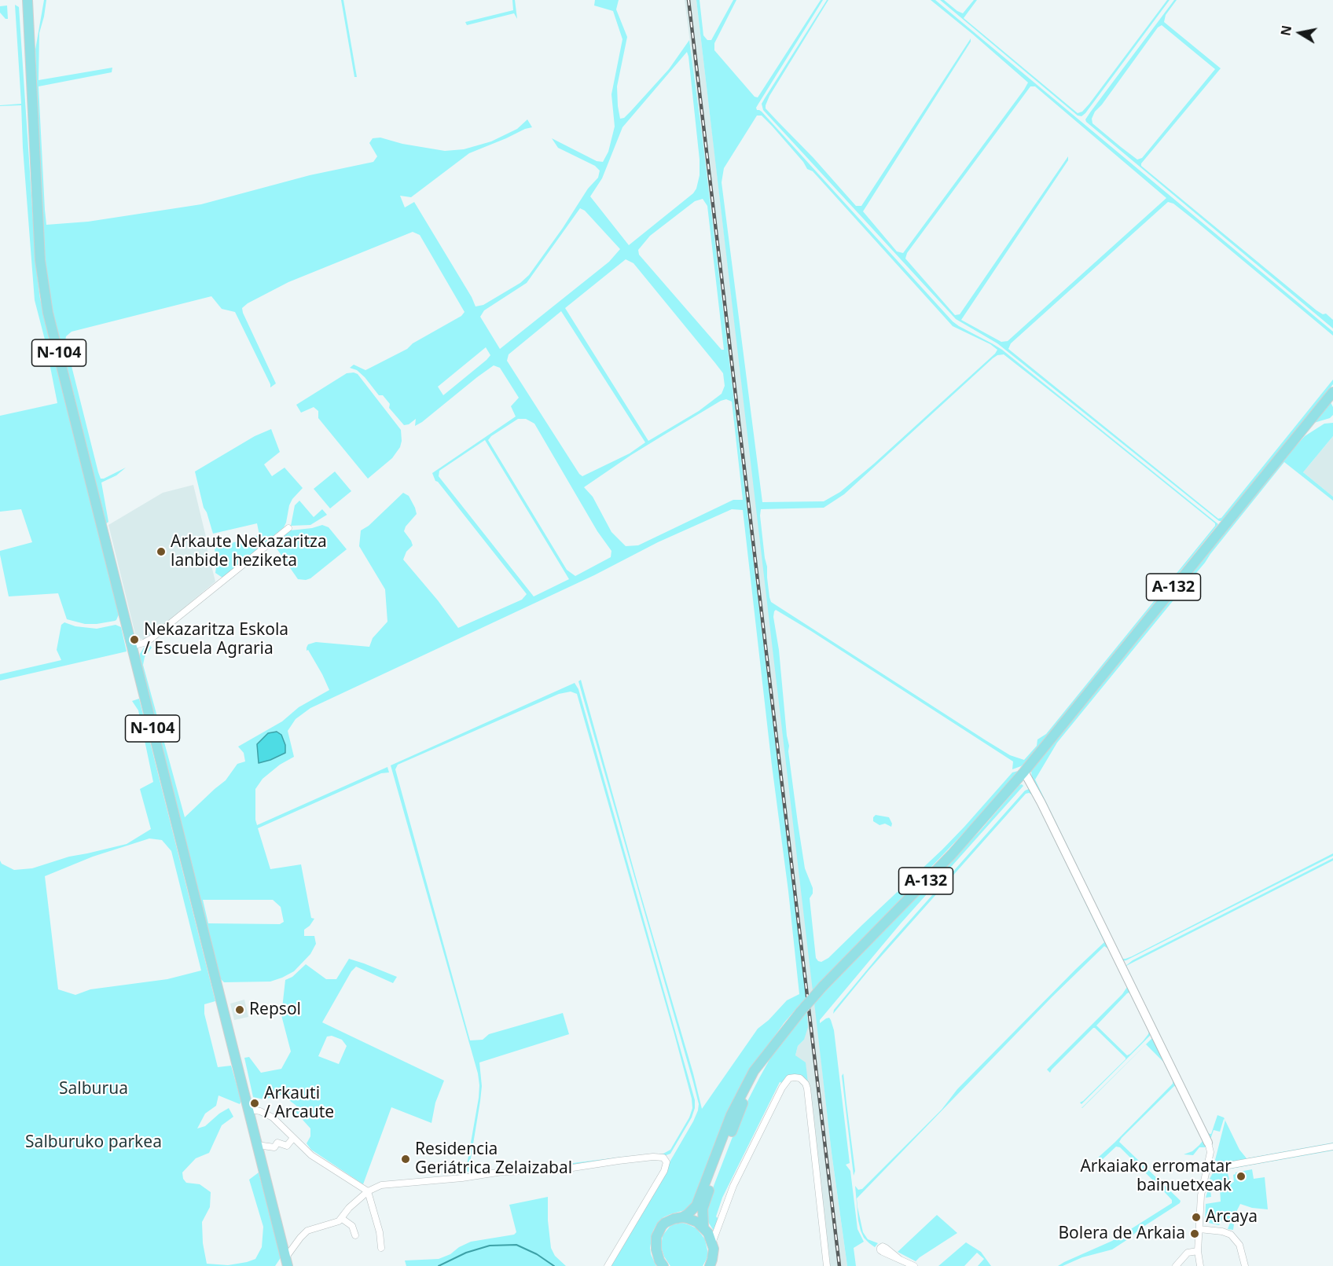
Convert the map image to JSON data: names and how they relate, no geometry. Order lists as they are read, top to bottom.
{
  "streets": {
    "main road": ["N-104", "A-132"]
  },
  "parks": ["Salburua", "Salburuko parkea"],
  "places": [
    "Arkaute Nekazaritza lanbide heziketa",
    "Nekazaritza Eskola / Escuela Agraria",
    "Repsol",
    "Arkauti / Arcaute",
    "Residencia Geriátrica Zelaizabal",
    "Arkaiako erromatar bainuetxeak",
    "Arcaya",
    "Bolera de Arkaia"
  ],
  "north": "left"
}
